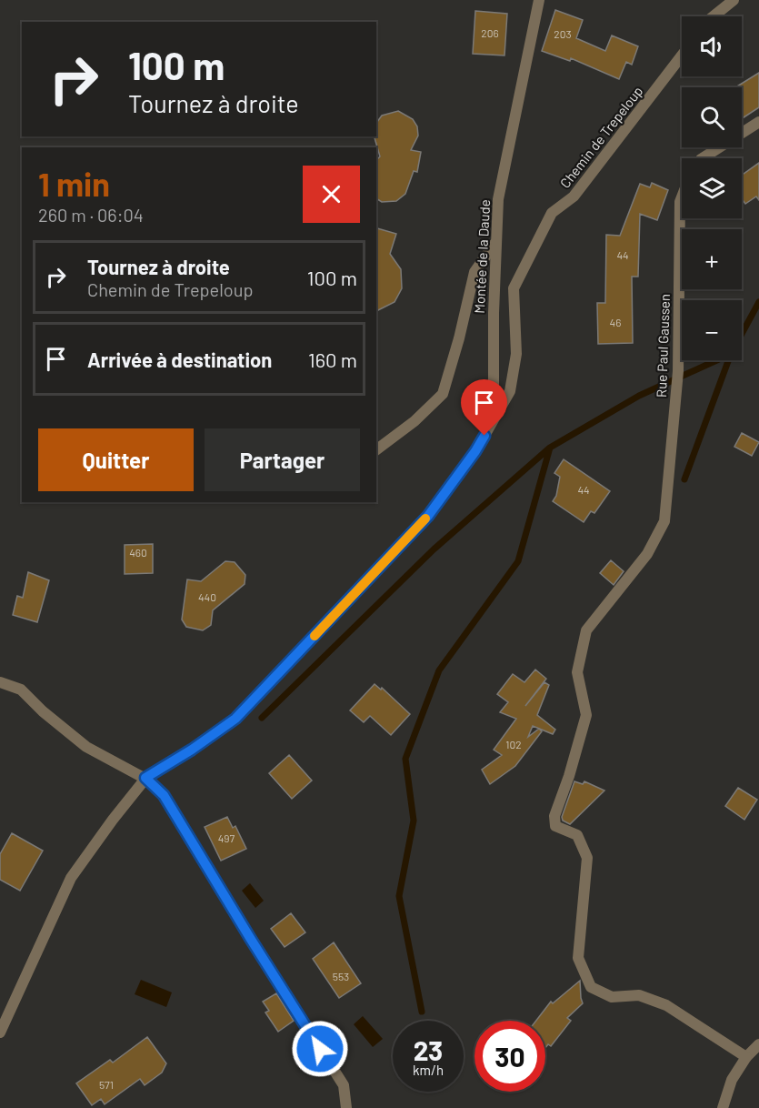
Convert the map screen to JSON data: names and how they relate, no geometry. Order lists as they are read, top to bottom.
{
  "streets": {
    "street": ["Chemin de Trepeloup", "Montée de la Daude", "Rue Paul Gaussen"]
  },
  "crossings": [
    ["Chemin de Trepeloup", "Montée de la Daude"]
  ],
  "house_numbers": [
    "206",
    "203",
    "44",
    "46",
    "44",
    "460",
    "440",
    "102",
    "497",
    "553",
    "571"
  ],
  "page": {
    "map_buttons": ["+", "−"],
    "turn": ["100 m", "Tournez à droite"],
    "heading": ["1 min", "260 m · 06:04"],
    "list": [
      {
        "name": "Tournez à droite",
        "note": "Chemin de Trepeloup",
        "value": "100 m"
      },
      {
        "name": "Arrivée à destination",
        "value": "160 m"
      }
    ],
    "buttons": ["Quitter", "Partager"],
    "speed": "23 km/h",
    "limit": "30"
  }
}
